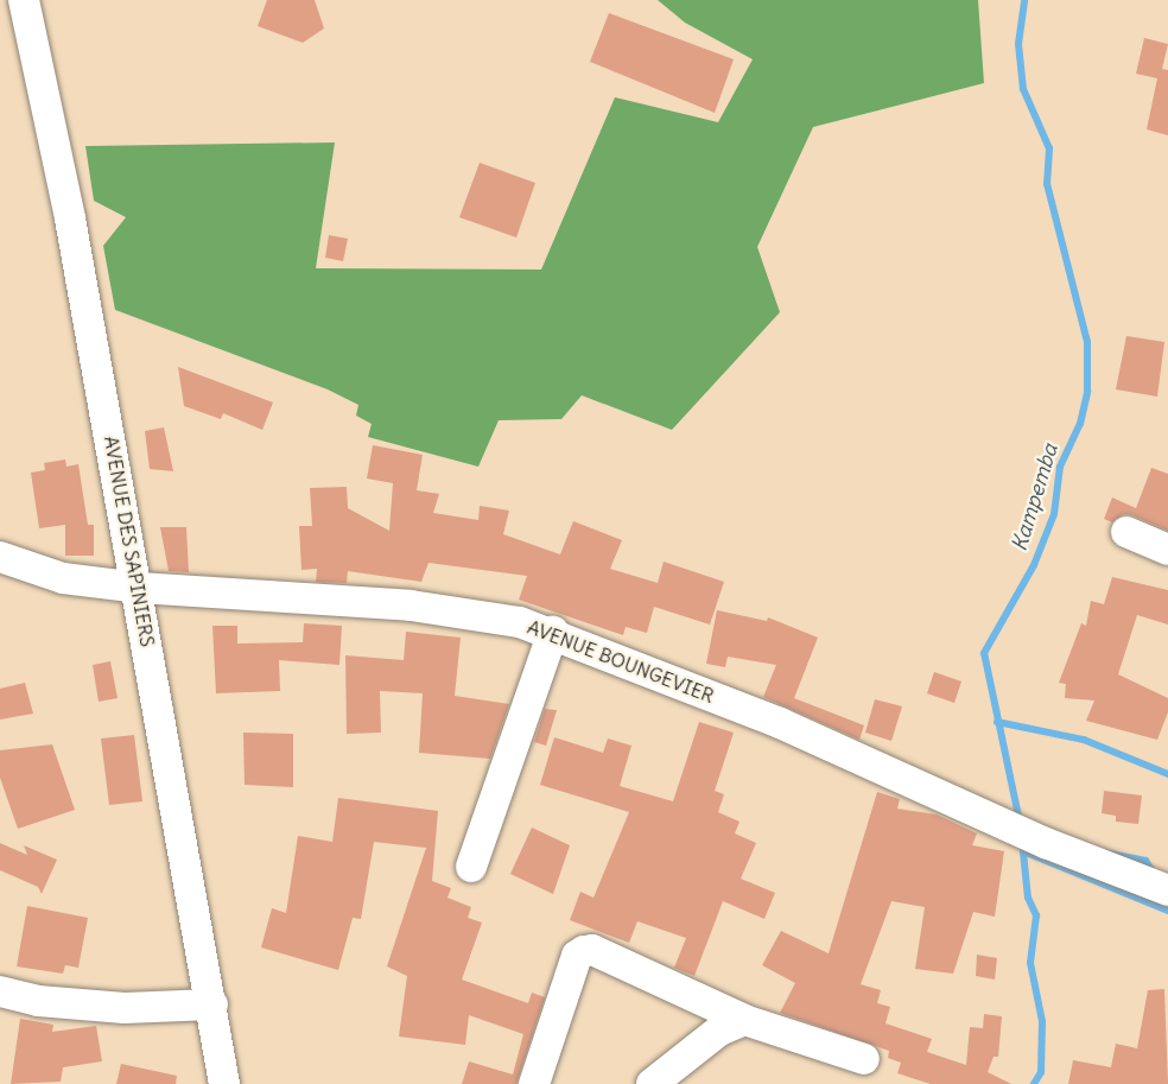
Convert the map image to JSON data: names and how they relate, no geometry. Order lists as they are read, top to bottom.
{
  "streets": {
    "street": ["AVENUE DES SAPINIERS", "AVENUE BOUNGEVIER"]
  },
  "crossings": [
    ["AVENUE DES SAPINIERS", "AVENUE BOUNGEVIER"]
  ],
  "water": ["Kampemba"]
}
